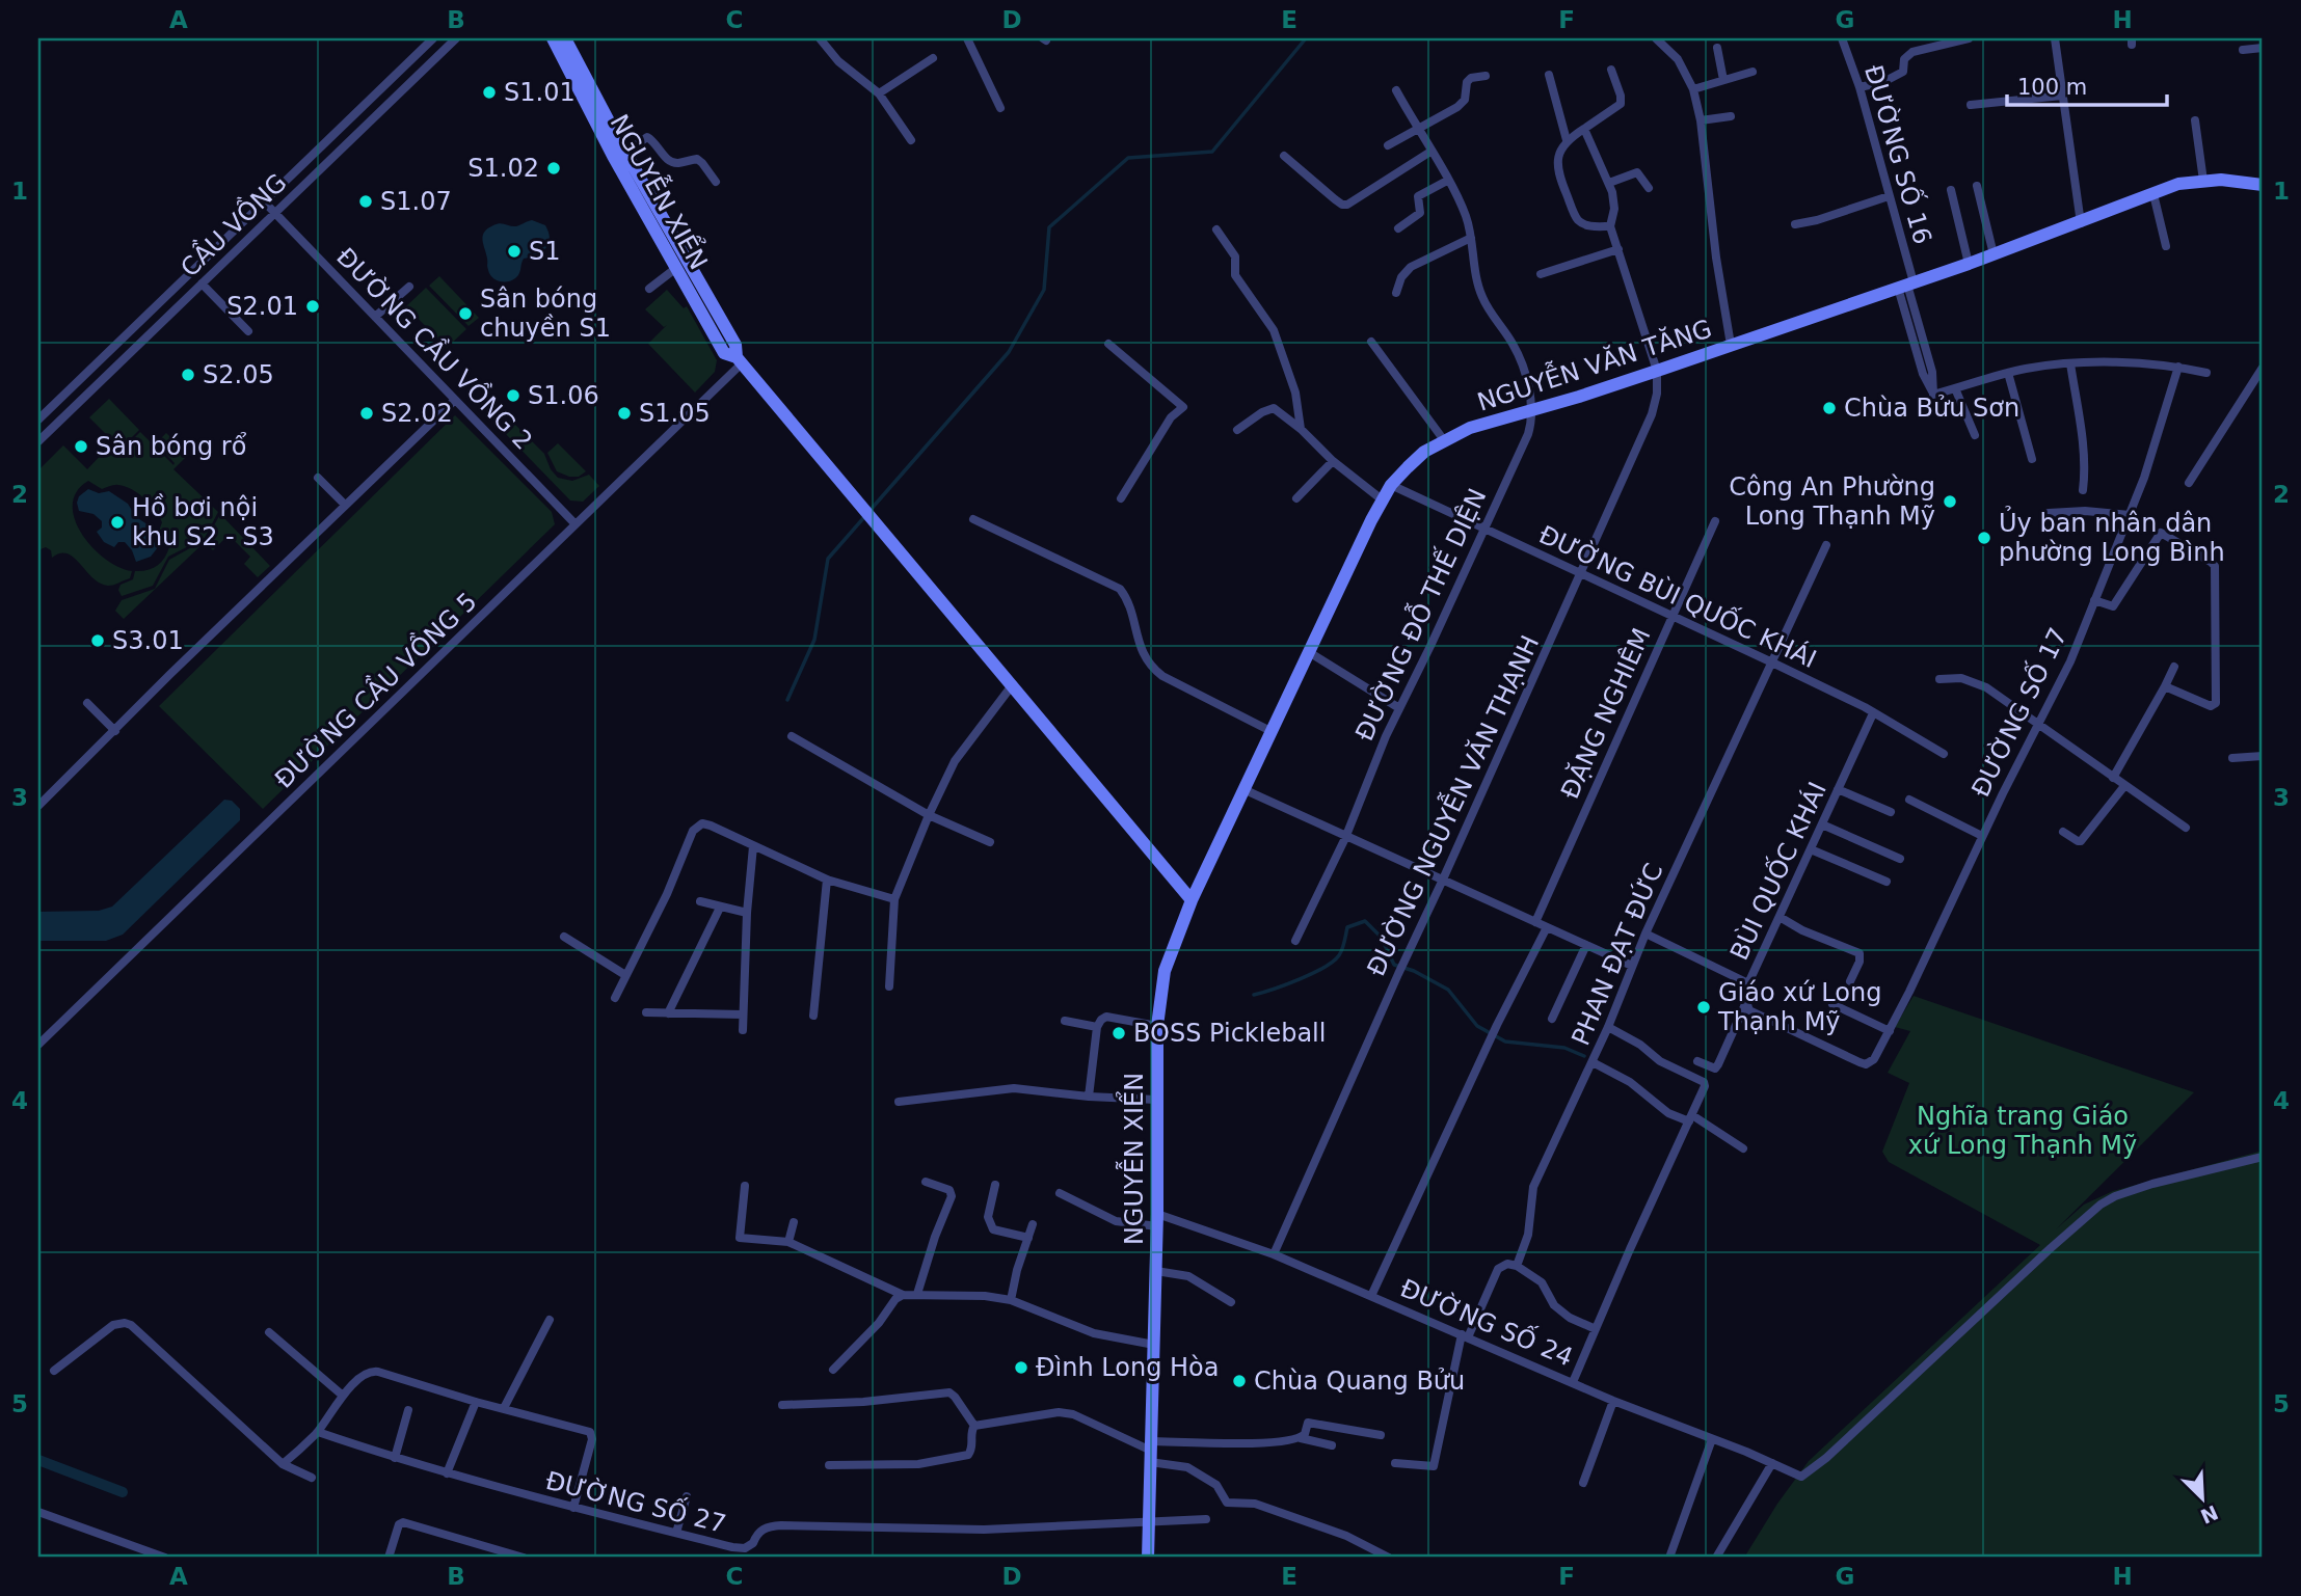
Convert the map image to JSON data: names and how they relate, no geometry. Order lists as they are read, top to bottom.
{
  "streets": {
    "main road": ["NGUYỄN XIỂN", "NGUYỄN VĂN TĂNG"],
    "street": [
      "ĐƯỜNG SỐ 16",
      "CẦU VỒNG",
      "ĐƯỜNG CẦU VỒNG 2",
      "ĐƯỜNG BÙI QUỐC KHÁI",
      "ĐƯỜNG ĐỖ THẾ DIỆN",
      "ĐƯỜNG CẦU VỒNG 5",
      "ĐƯỜNG SỐ 17",
      "ĐẶNG NGHIÊM",
      "ĐƯỜNG NGUYỄN VĂN THẠNH",
      "BÙI QUỐC KHÁI",
      "PHAN ĐẠT ĐỨC",
      "ĐƯỜNG SỐ 24",
      "ĐƯỜNG SỐ 27"
    ]
  },
  "crossings": [
    ["ĐƯỜNG SỐ 16", "NGUYỄN VĂN TĂNG"],
    ["NGUYỄN XIỂN", "NGUYỄN VĂN TĂNG"],
    ["NGUYỄN XIỂN", "ĐƯỜNG CẦU VỒNG 5"],
    ["NGUYỄN XIỂN", "ĐƯỜNG SỐ 24"],
    ["NGUYỄN XIỂN", "ĐƯỜNG SỐ 27"],
    ["CẦU VỒNG", "ĐƯỜNG CẦU VỒNG 2"],
    ["ĐƯỜNG CẦU VỒNG 2", "ĐƯỜNG CẦU VỒNG 5"],
    ["NGUYỄN VĂN TĂNG", "ĐƯỜNG BÙI QUỐC KHÁI"],
    ["NGUYỄN VĂN TĂNG", "ĐƯỜNG ĐỖ THẾ DIỆN"],
    ["NGUYỄN VĂN TĂNG", "ĐƯỜNG NGUYỄN VĂN THẠNH"],
    ["ĐƯỜNG BÙI QUỐC KHÁI", "ĐƯỜNG ĐỖ THẾ DIỆN"],
    ["ĐƯỜNG BÙI QUỐC KHÁI", "ĐẶNG NGHIÊM"],
    ["ĐƯỜNG BÙI QUỐC KHÁI", "ĐƯỜNG NGUYỄN VĂN THẠNH"],
    ["ĐƯỜNG BÙI QUỐC KHÁI", "BÙI QUỐC KHÁI"],
    ["ĐƯỜNG BÙI QUỐC KHÁI", "PHAN ĐẠT ĐỨC"],
    ["ĐƯỜNG SỐ 17", "BÙI QUỐC KHÁI"],
    ["ĐƯỜNG NGUYỄN VĂN THẠNH", "ĐƯỜNG SỐ 24"]
  ],
  "parks": ["Nghĩa trang Giáo xứ Long Thạnh Mỹ"],
  "places": [
    "S1.01",
    "S1.02",
    "S1.07",
    "S1",
    "S2.01",
    "Sân bóng chuyền S1",
    "S2.05",
    "S1.06",
    "Chùa Bửu Sơn",
    "S2.02",
    "S1.05",
    "Sân bóng rổ",
    "Công An Phường Long Thạnh Mỹ",
    "Hồ bơi nội khu S2 - S3",
    "Ủy ban nhân dân phường Long Bình",
    "S3.01",
    "Giáo xứ Long Thạnh Mỹ",
    "BOSS Pickleball",
    "Đình Long Hòa",
    "Chùa Quang Bửu"
  ],
  "scale_bar": "100 m",
  "north": "bottom right",
  "grid": {
    "columns": [
      "A",
      "B",
      "C",
      "D",
      "E",
      "F",
      "G",
      "H"
    ],
    "rows": [
      "1",
      "2",
      "3",
      "4",
      "5"
    ]
  }
}
